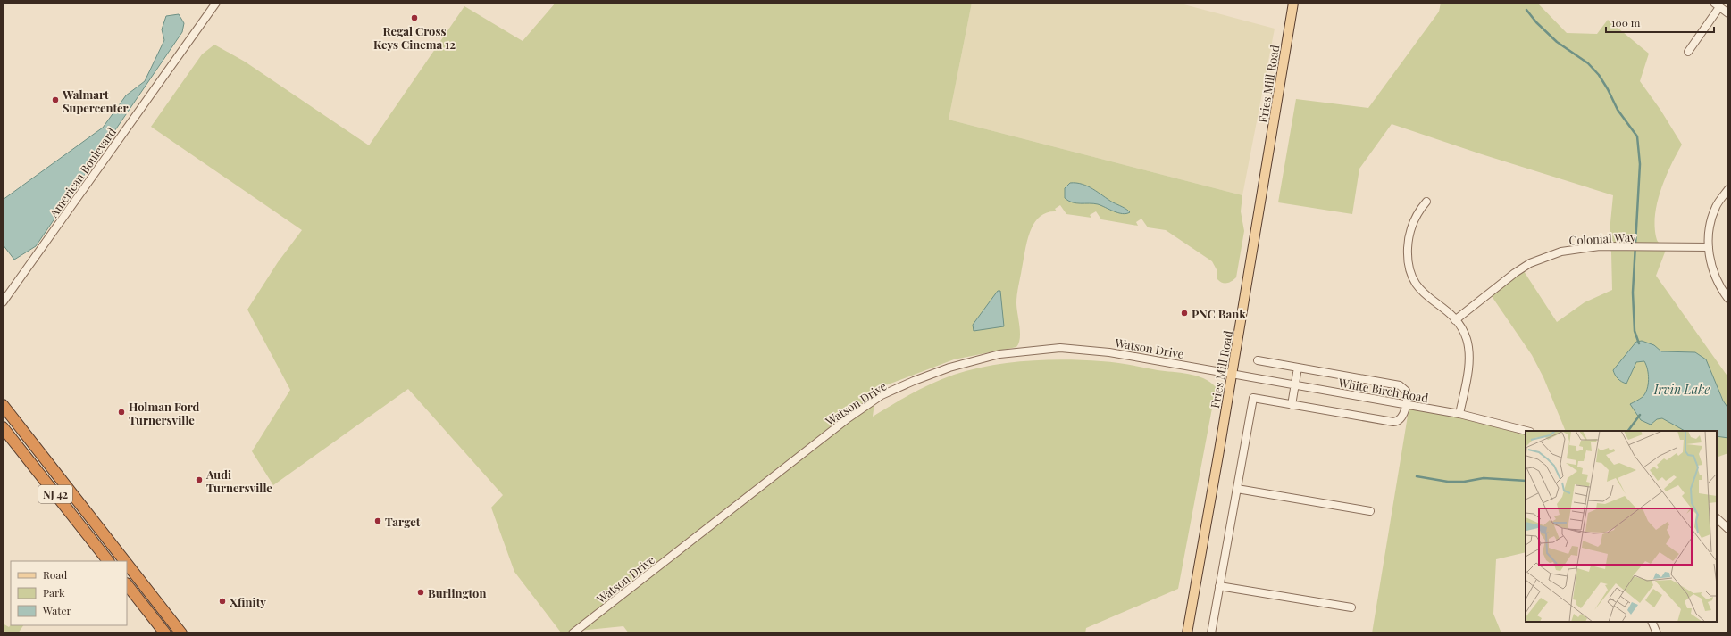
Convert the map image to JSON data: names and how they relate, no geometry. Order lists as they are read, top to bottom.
{
  "streets": {
    "highway": ["NJ 42"],
    "main road": ["Fries Mill Road"],
    "street": [
      "American Boulevard",
      "Colonial Way",
      "Watson Drive",
      "White Birch Road"
    ]
  },
  "crossings": [
    ["Fries Mill Road", "Watson Drive"],
    ["Fries Mill Road", "White Birch Road"],
    ["Watson Drive", "White Birch Road"]
  ],
  "water": ["Irvin Lake"],
  "places": [
    "Regal Cross Keys Cinema 12",
    "Walmart Supercenter",
    "PNC Bank",
    "Holman Ford Turnersville",
    "Audi Turnersville",
    "Target",
    "Burlington",
    "Xfinity"
  ],
  "legend": ["Road", "Park", "Water"],
  "scale_bar": "100 m"
}
